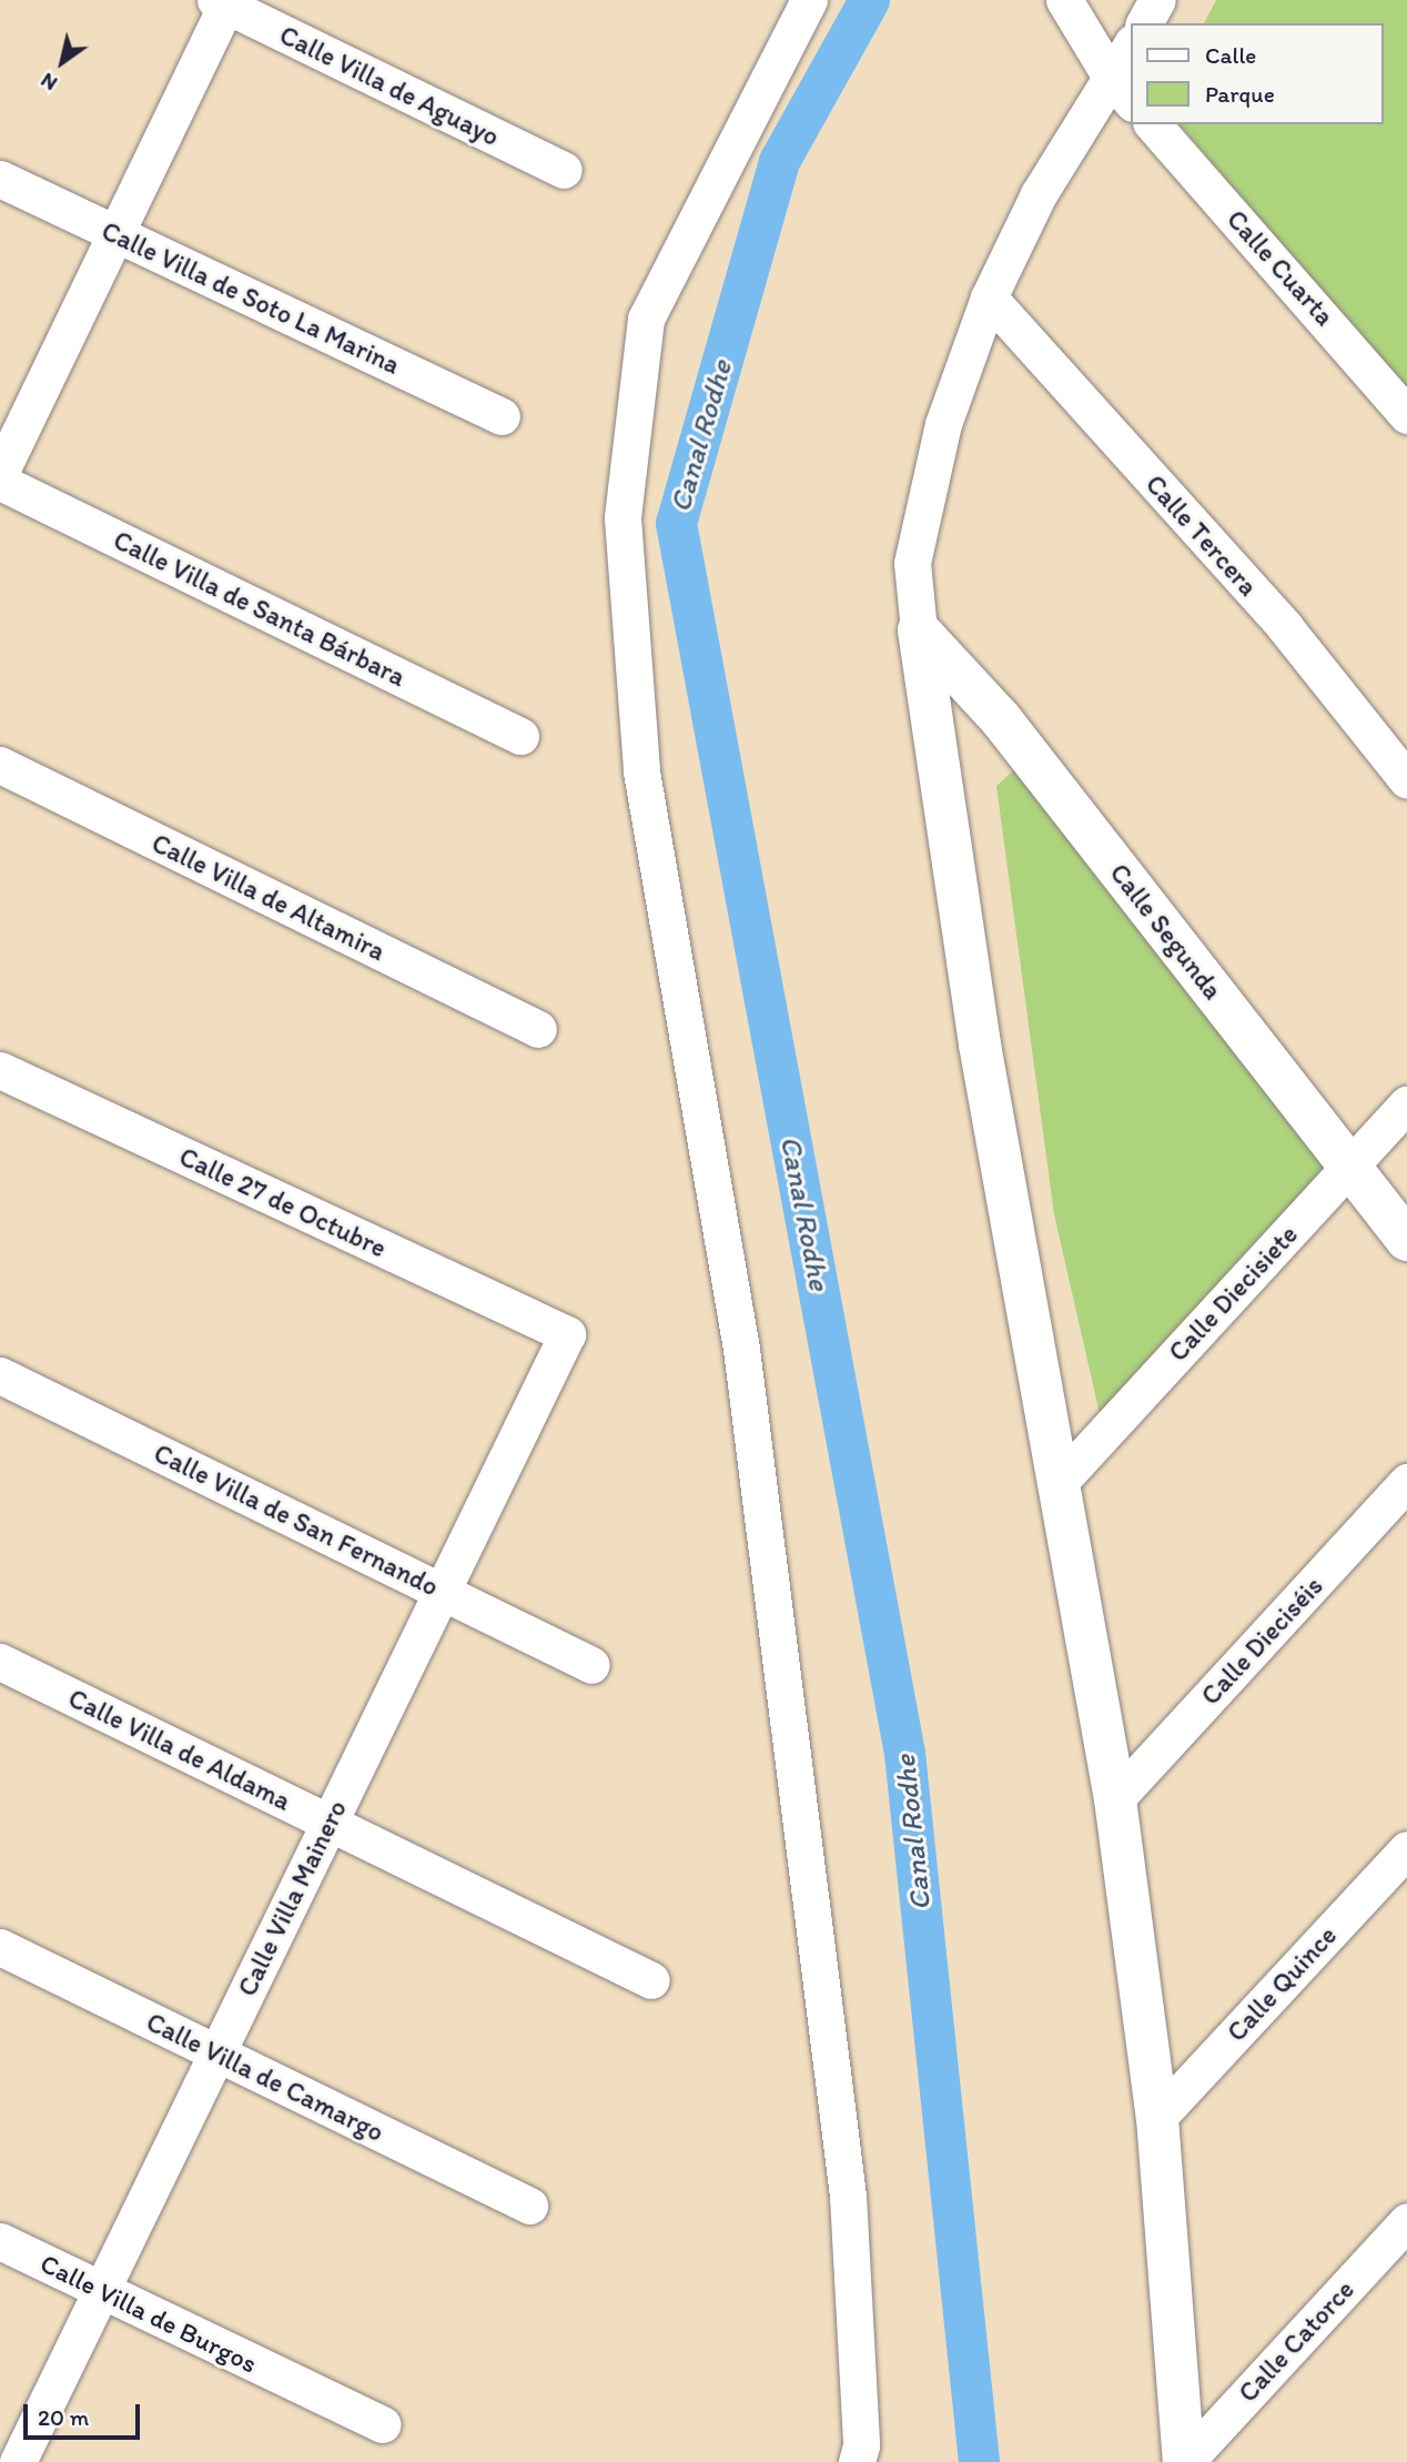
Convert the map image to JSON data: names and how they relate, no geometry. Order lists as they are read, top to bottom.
{
  "streets": {
    "street": [
      "Calle Villa de Aguayo",
      "Calle Cuarta",
      "Calle Villa de Soto La Marina",
      "Calle Tercera",
      "Calle Villa de Santa Bárbara",
      "Calle Villa de Altamira",
      "Calle Segunda",
      "Calle 27 de Octubre",
      "Calle Diecisiete",
      "Calle Villa de San Fernando",
      "Calle Dieciséis",
      "Calle Villa de Aldama",
      "Calle Villa Mainero",
      "Calle Quince",
      "Calle Villa de Camargo",
      "Calle Villa de Burgos",
      "Calle Catorce"
    ]
  },
  "crossings": [
    ["Calle Segunda", "Calle Diecisiete"],
    ["Calle 27 de Octubre", "Calle Villa Mainero"],
    ["Calle Villa de San Fernando", "Calle Villa Mainero"],
    ["Calle Villa de Aldama", "Calle Villa Mainero"],
    ["Calle Villa Mainero", "Calle Villa de Camargo"],
    ["Calle Villa Mainero", "Calle Villa de Burgos"]
  ],
  "water": ["Canal Rodhe"],
  "legend": ["Calle", "Parque"],
  "scale_bar": "20 m",
  "north": "bottom left"
}
